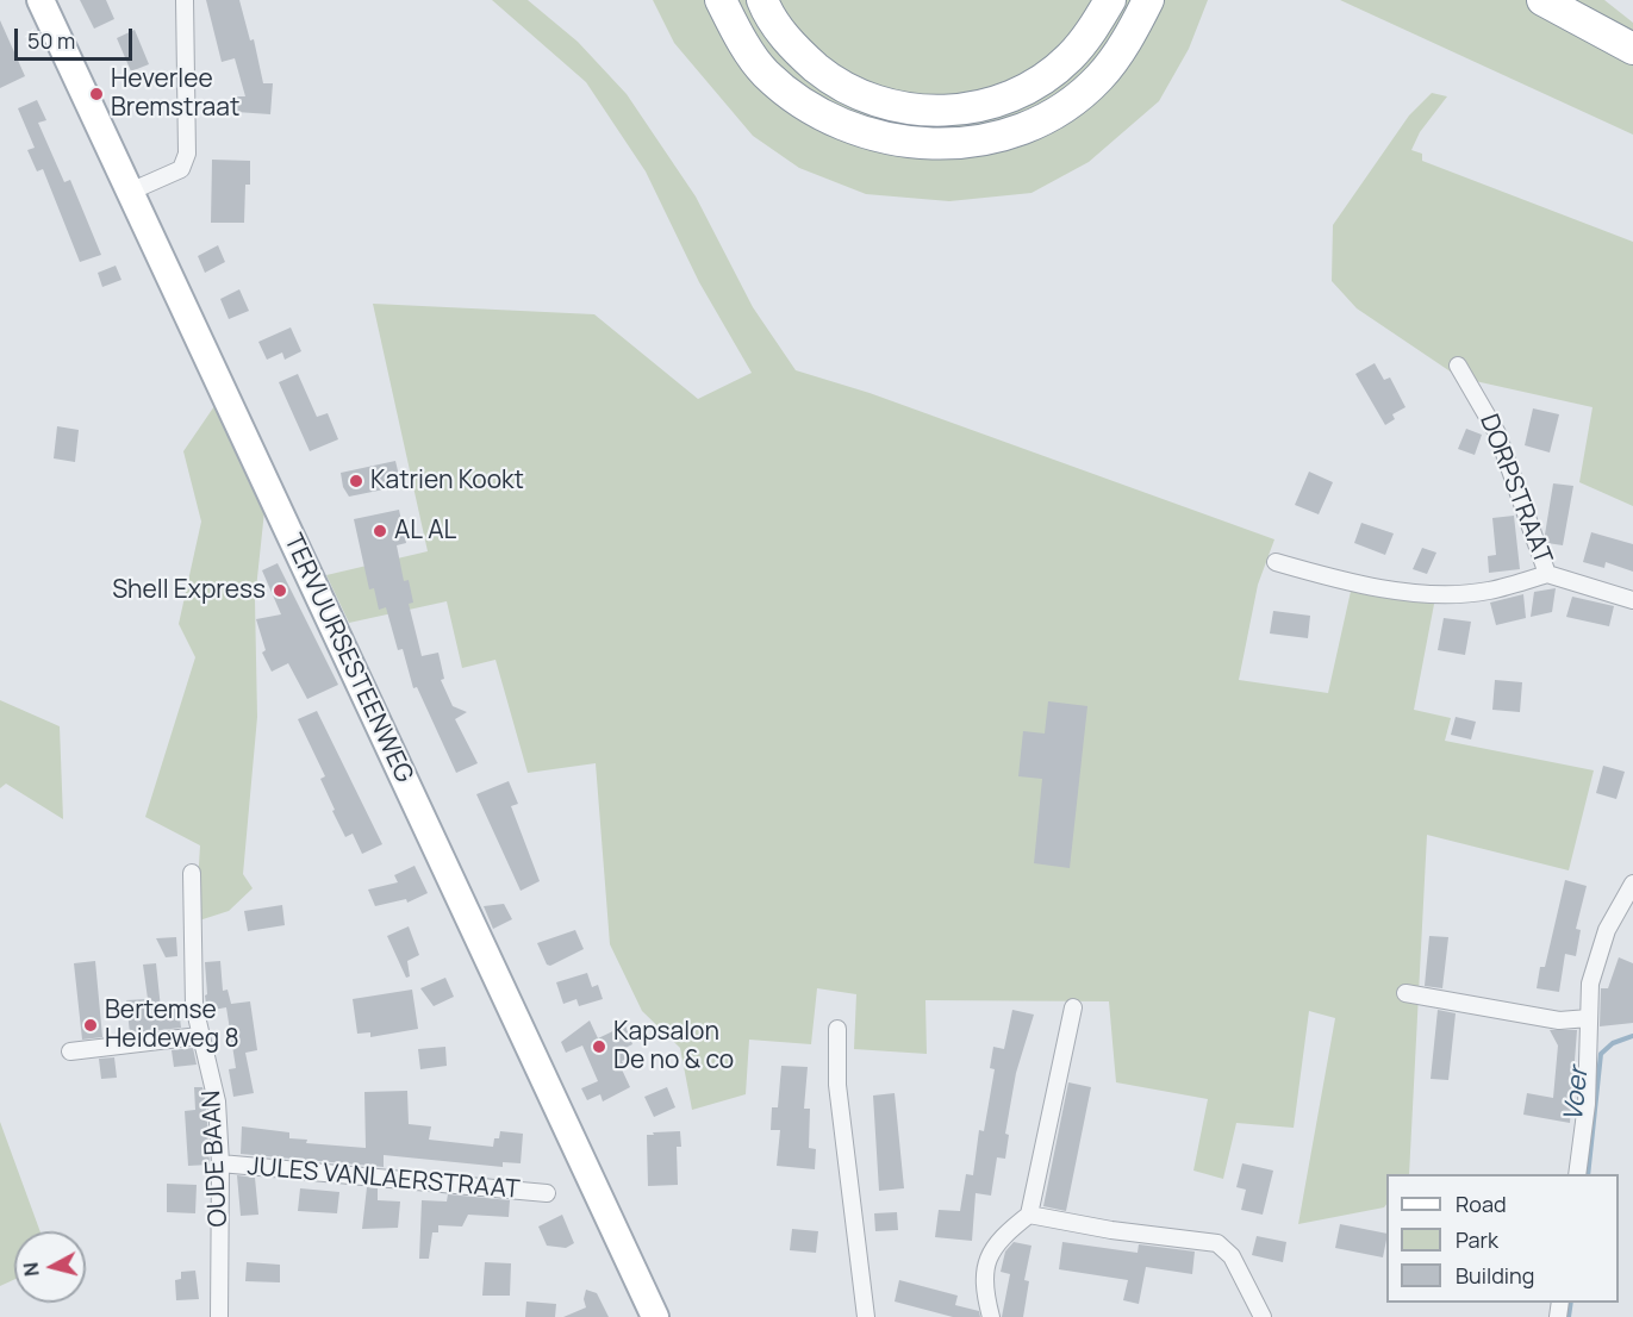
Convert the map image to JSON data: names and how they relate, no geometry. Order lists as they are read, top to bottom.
{
  "streets": {
    "main road": ["TERVUURSESTEENWEG"],
    "street": ["DORPSTRAAT", "OUDE BAAN", "JULES VANLAERSTRAAT"]
  },
  "crossings": [
    ["OUDE BAAN", "JULES VANLAERSTRAAT"]
  ],
  "water": ["Voer"],
  "places": [
    "Heverlee Bremstraat",
    "Katrien Kookt",
    "AL AL",
    "Shell Express",
    "Bertemse Heideweg 8",
    "Kapsalon De no & co"
  ],
  "legend": ["Road", "Park", "Building"],
  "scale_bar": "50 m",
  "north": "left"
}
